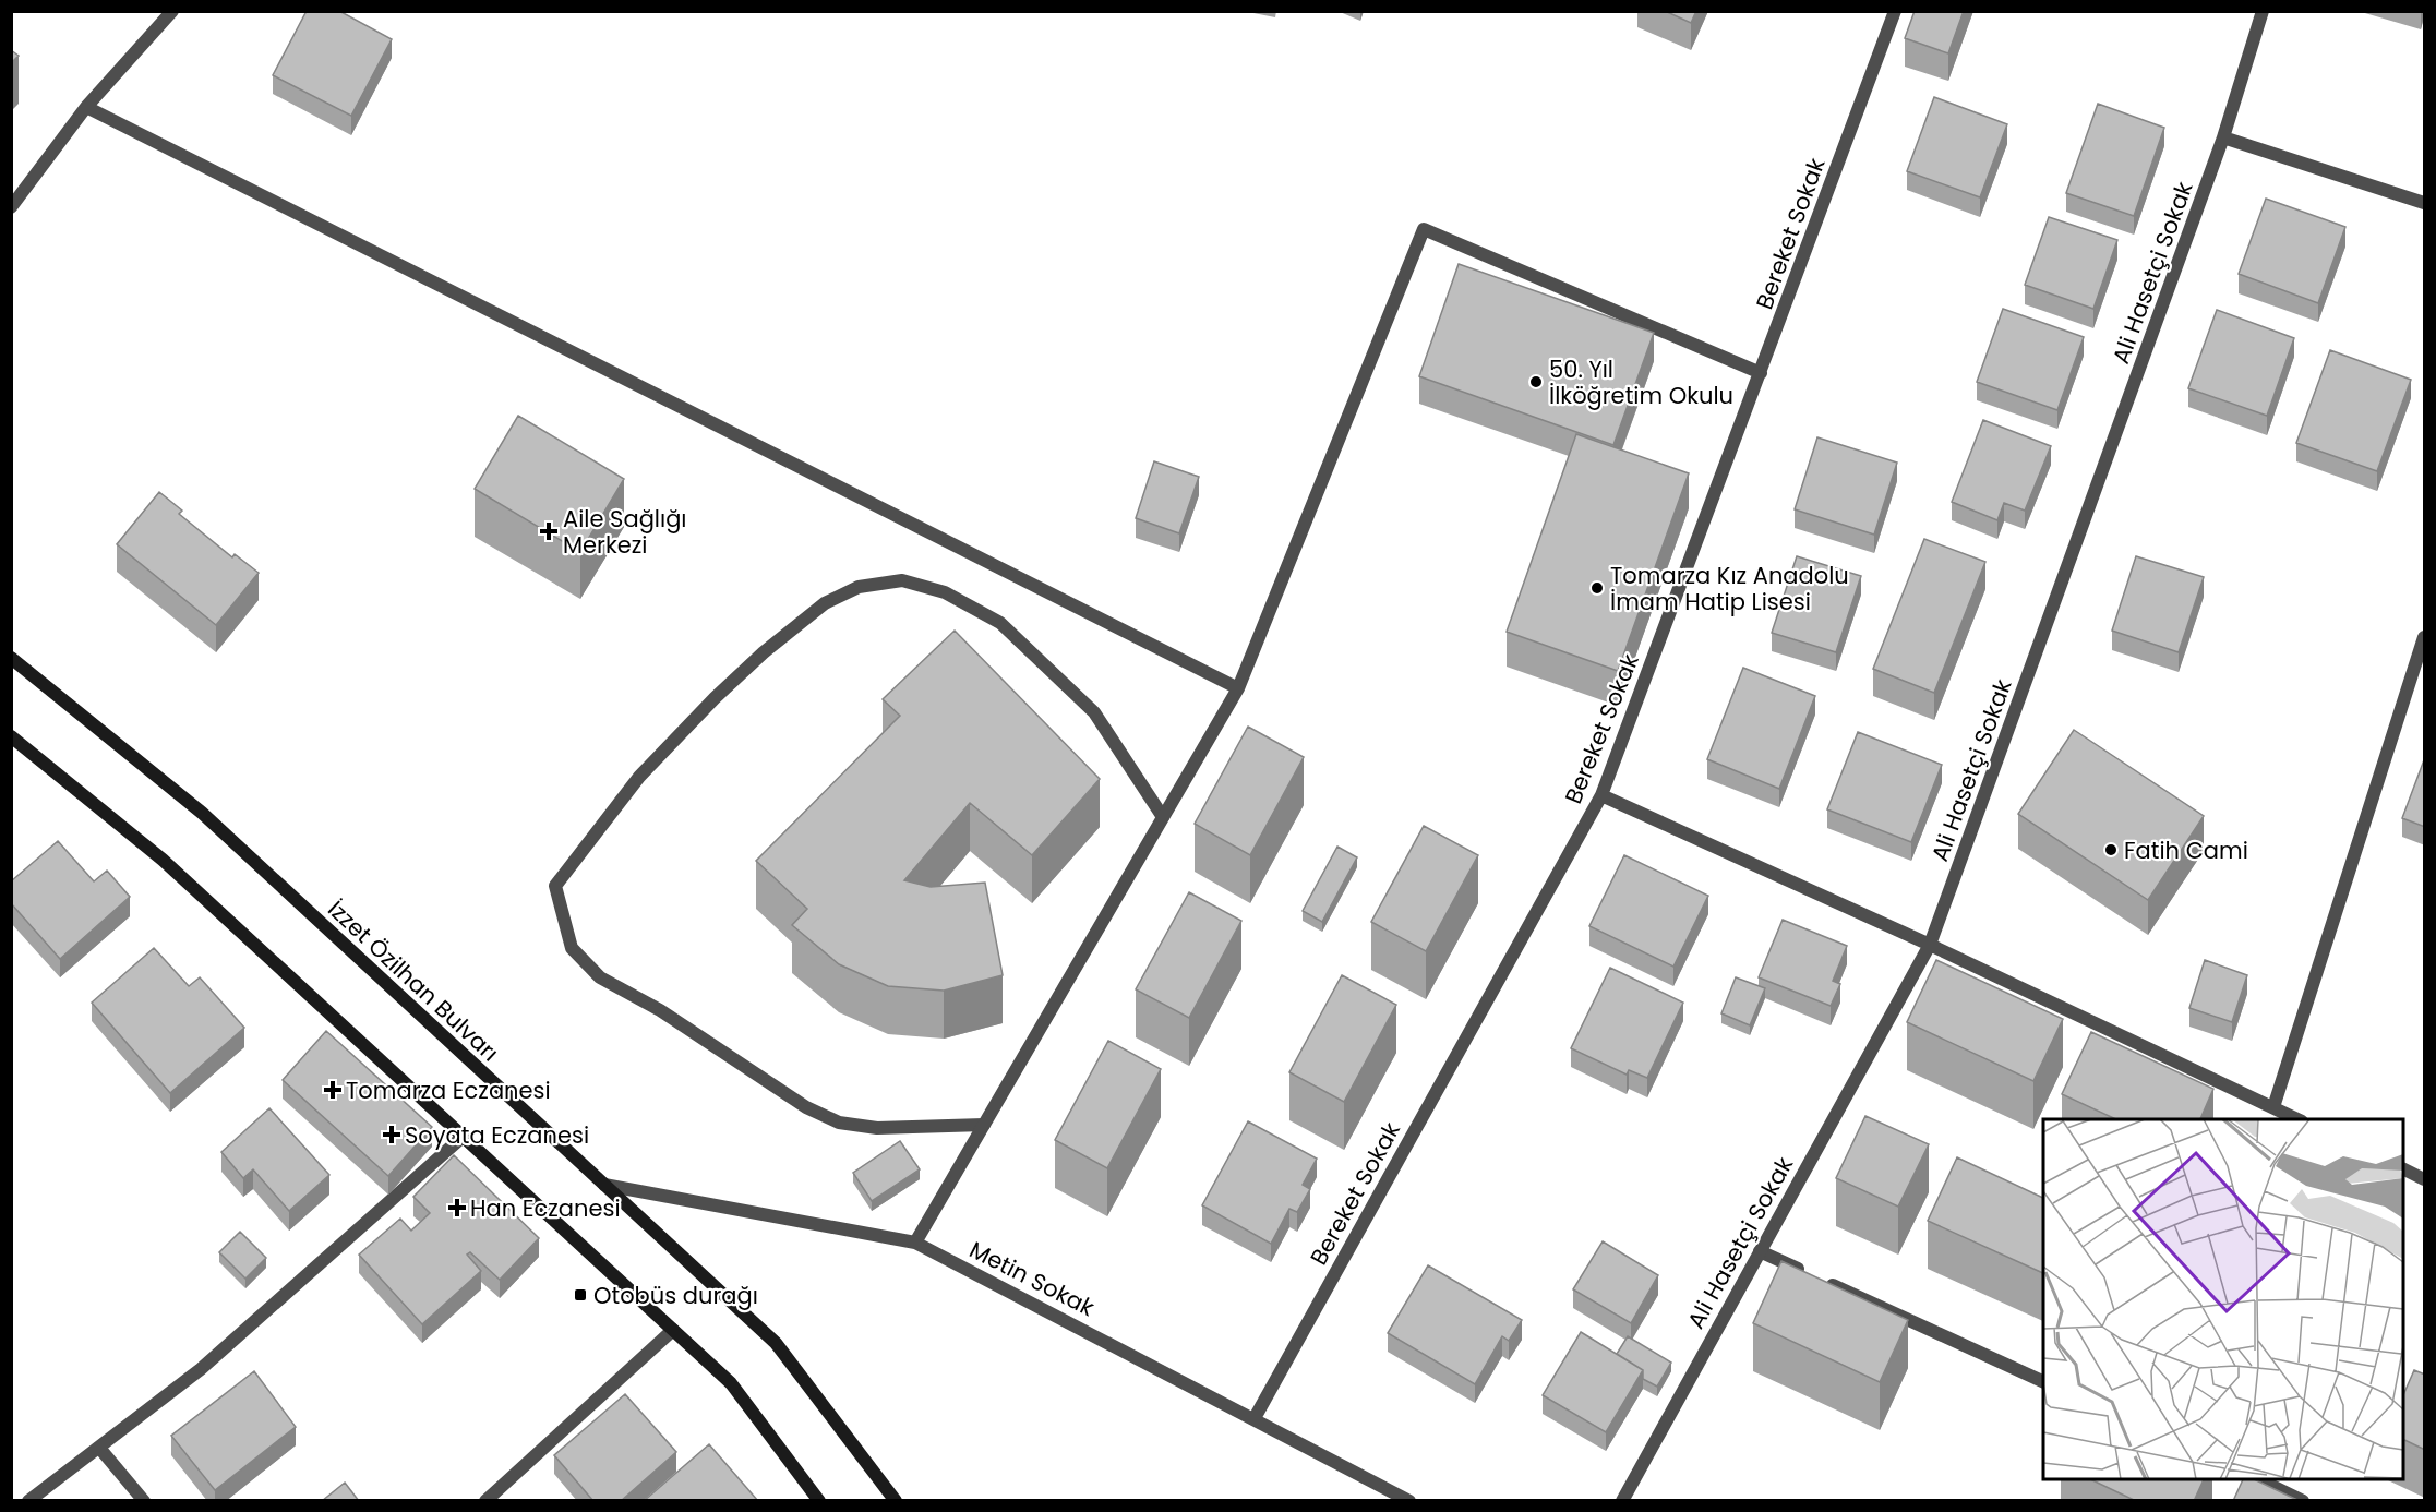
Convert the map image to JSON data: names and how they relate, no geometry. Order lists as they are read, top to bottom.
{
  "streets": {
    "main road": ["İzzet Özilhan Bulvarı"],
    "street": ["Bereket Sokak", "Ali Hasetçi Sokak", "Metin Sokak"]
  },
  "crossings": [
    ["Bereket Sokak", "Metin Sokak"],
    ["İzzet Özilhan Bulvarı", "Metin Sokak"]
  ],
  "places": {
    "other": ["50. Yıl İlköğretim Okulu", "Tomarza Kız Anadolu İmam Hatip Lisesi", "Fatih Cami"],
    "health": [
      "Aile Sağlığı Merkezi",
      "Tomarza Eczanesi",
      "Soyata Eczanesi",
      "Han Eczanesi"
    ],
    "transit": ["Otobüs durağı"]
  }
}
